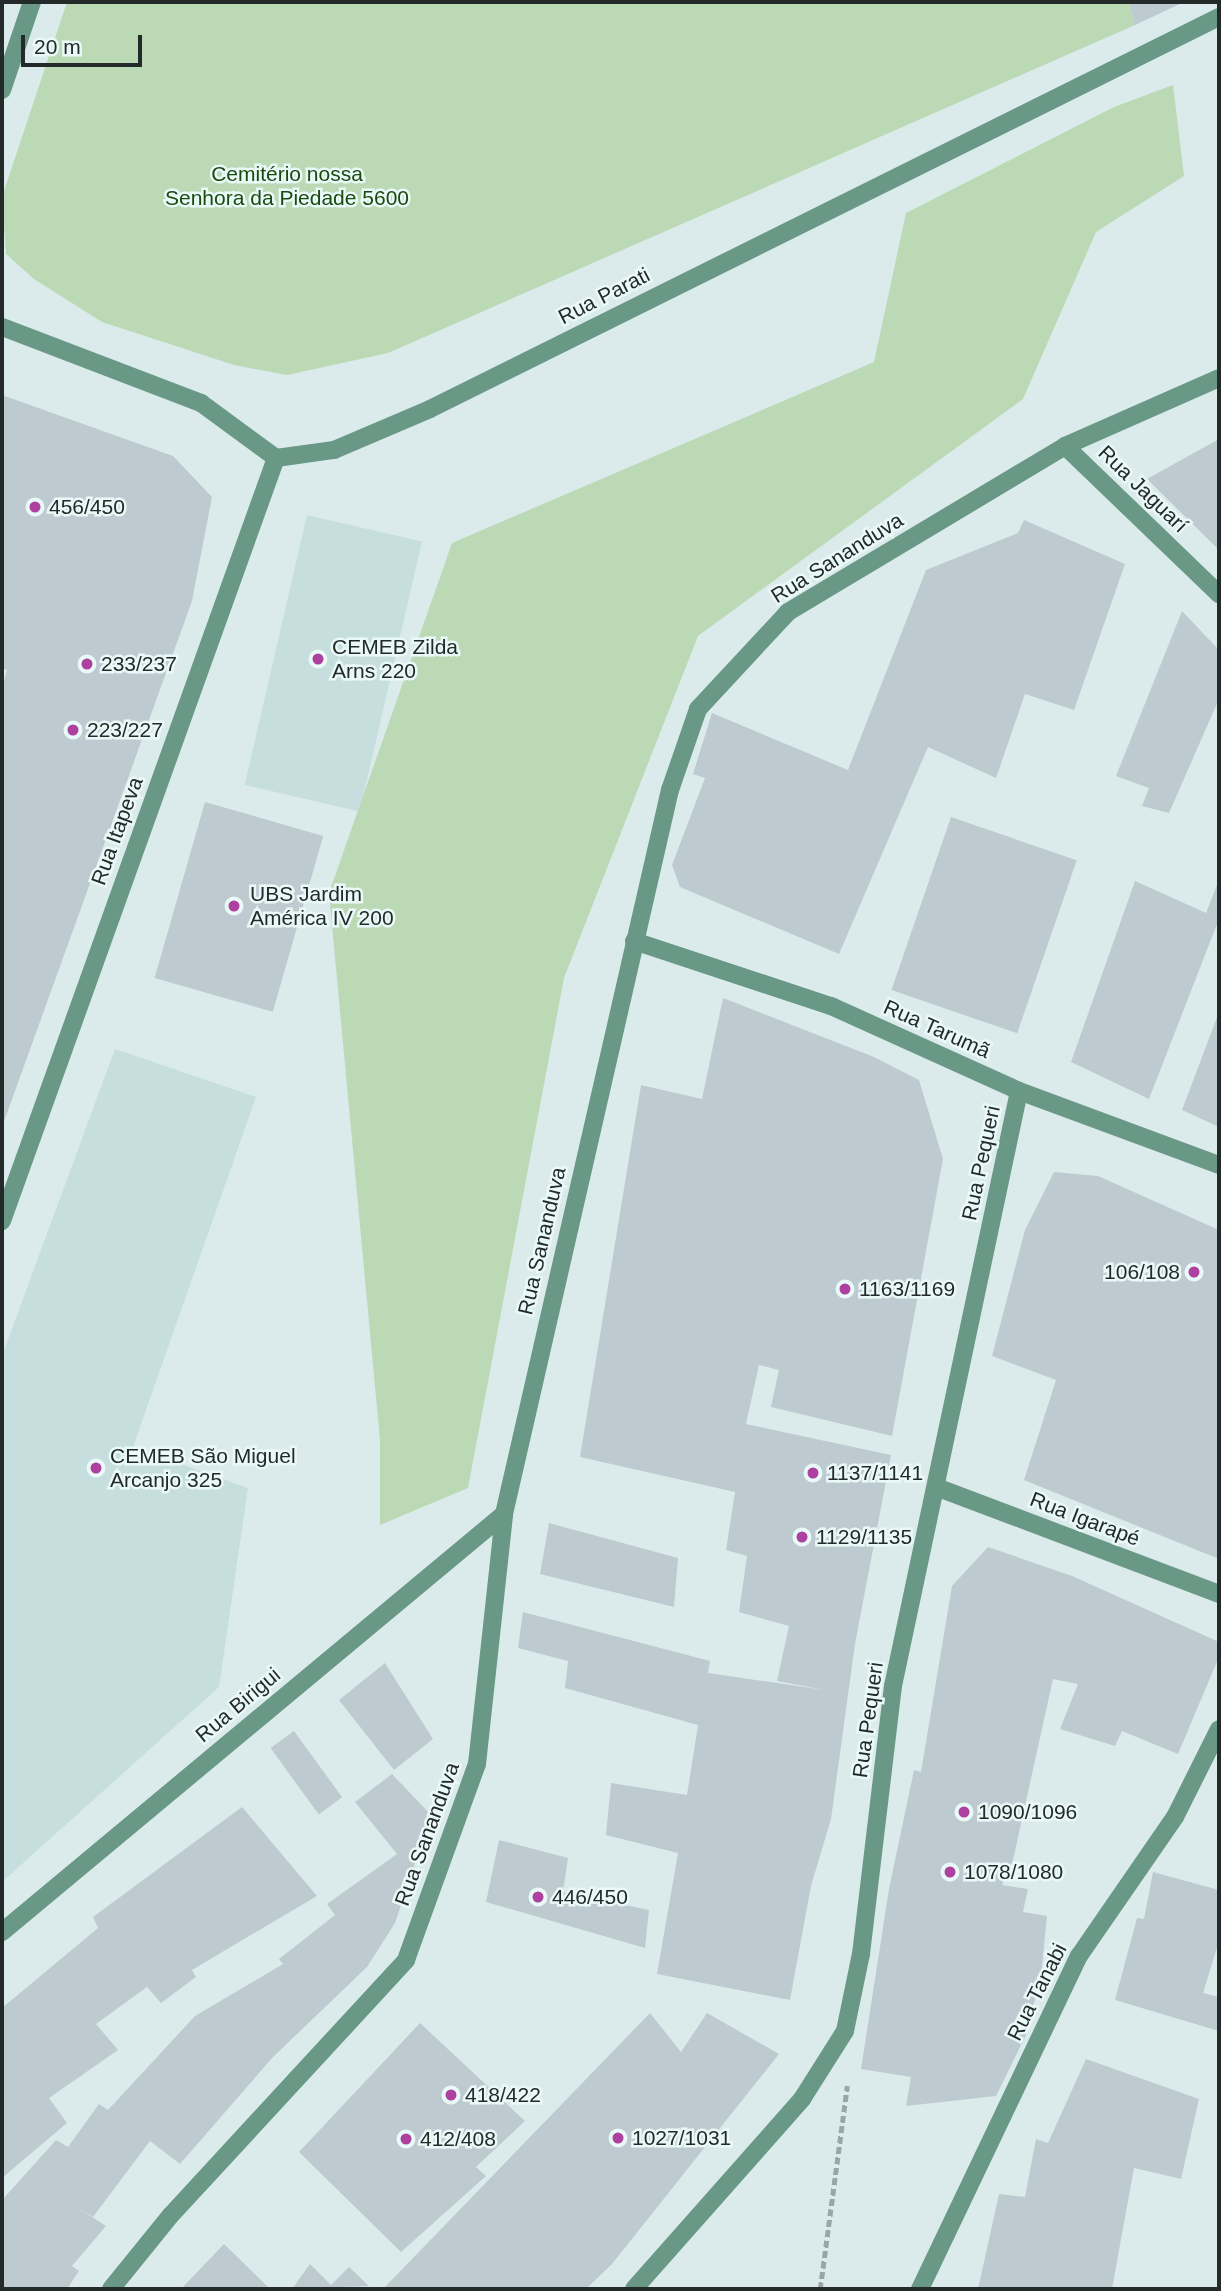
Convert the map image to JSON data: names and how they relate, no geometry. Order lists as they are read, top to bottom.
{
  "streets": {
    "street": [
      "Rua Parati",
      "Rua Jaguarí",
      "Rua Sananduva",
      "Rua Itapeva",
      "Rua Tarumã",
      "Rua Pequeri",
      "Rua Igarapé",
      "Rua Birigui",
      "Rua Tanabi"
    ]
  },
  "crossings": [
    ["Rua Parati", "Rua Itapeva"],
    ["Rua Jaguarí", "Rua Sananduva"],
    ["Rua Sananduva", "Rua Tarumã"],
    ["Rua Sananduva", "Rua Birigui"],
    ["Rua Tarumã", "Rua Pequeri"],
    ["Rua Pequeri", "Rua Igarapé"]
  ],
  "parks": ["Cemitério nossa Senhora da Piedade 5600"],
  "places": [
    "456/450",
    "CEMEB Zilda Arns 220",
    "233/237",
    "223/227",
    "UBS Jardim América IV 200",
    "106/108",
    "1163/1169",
    "CEMEB São Miguel Arcanjo 325",
    "1137/1141",
    "1129/1135",
    "1090/1096",
    "1078/1080",
    "446/450",
    "418/422",
    "1027/1031",
    "412/408"
  ],
  "scale_bar": "20 m"
}
